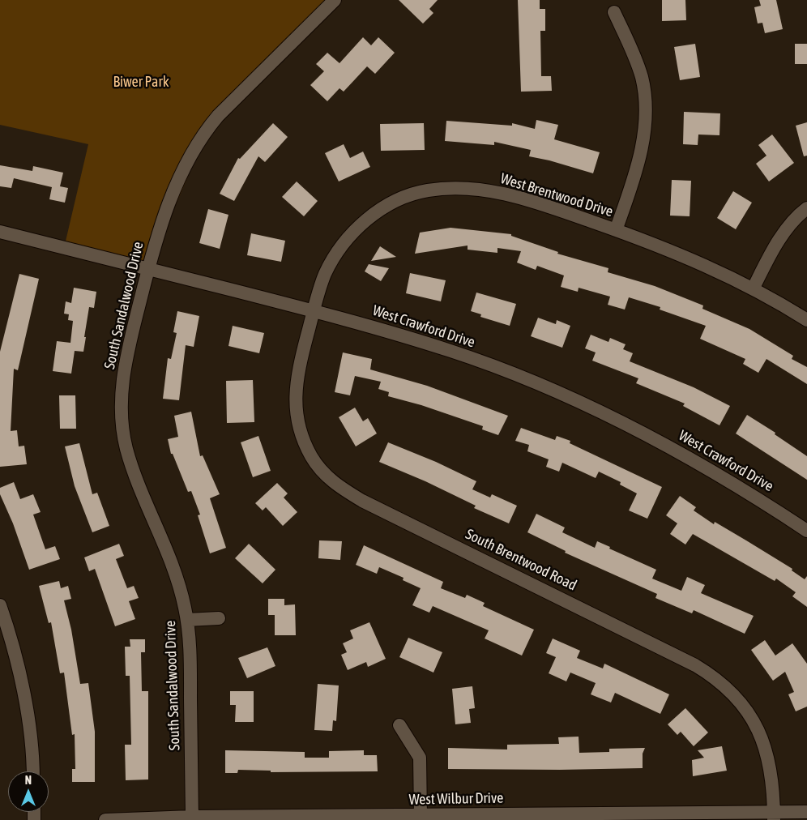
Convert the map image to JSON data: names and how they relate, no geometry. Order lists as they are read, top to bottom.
{
  "streets": {
    "street": [
      "West Brentwood Drive",
      "South Sandalwood Drive",
      "West Crawford Drive",
      "South Brentwood Road",
      "West Wilbur Drive"
    ]
  },
  "crossings": [
    ["West Brentwood Drive", "West Crawford Drive"],
    ["West Brentwood Drive", "South Brentwood Road"],
    ["South Sandalwood Drive", "West Crawford Drive"],
    ["South Sandalwood Drive", "West Wilbur Drive"],
    ["West Crawford Drive", "South Brentwood Road"],
    ["South Brentwood Road", "West Wilbur Drive"]
  ],
  "parks": ["Biwer Park"],
  "north": "top"
}
